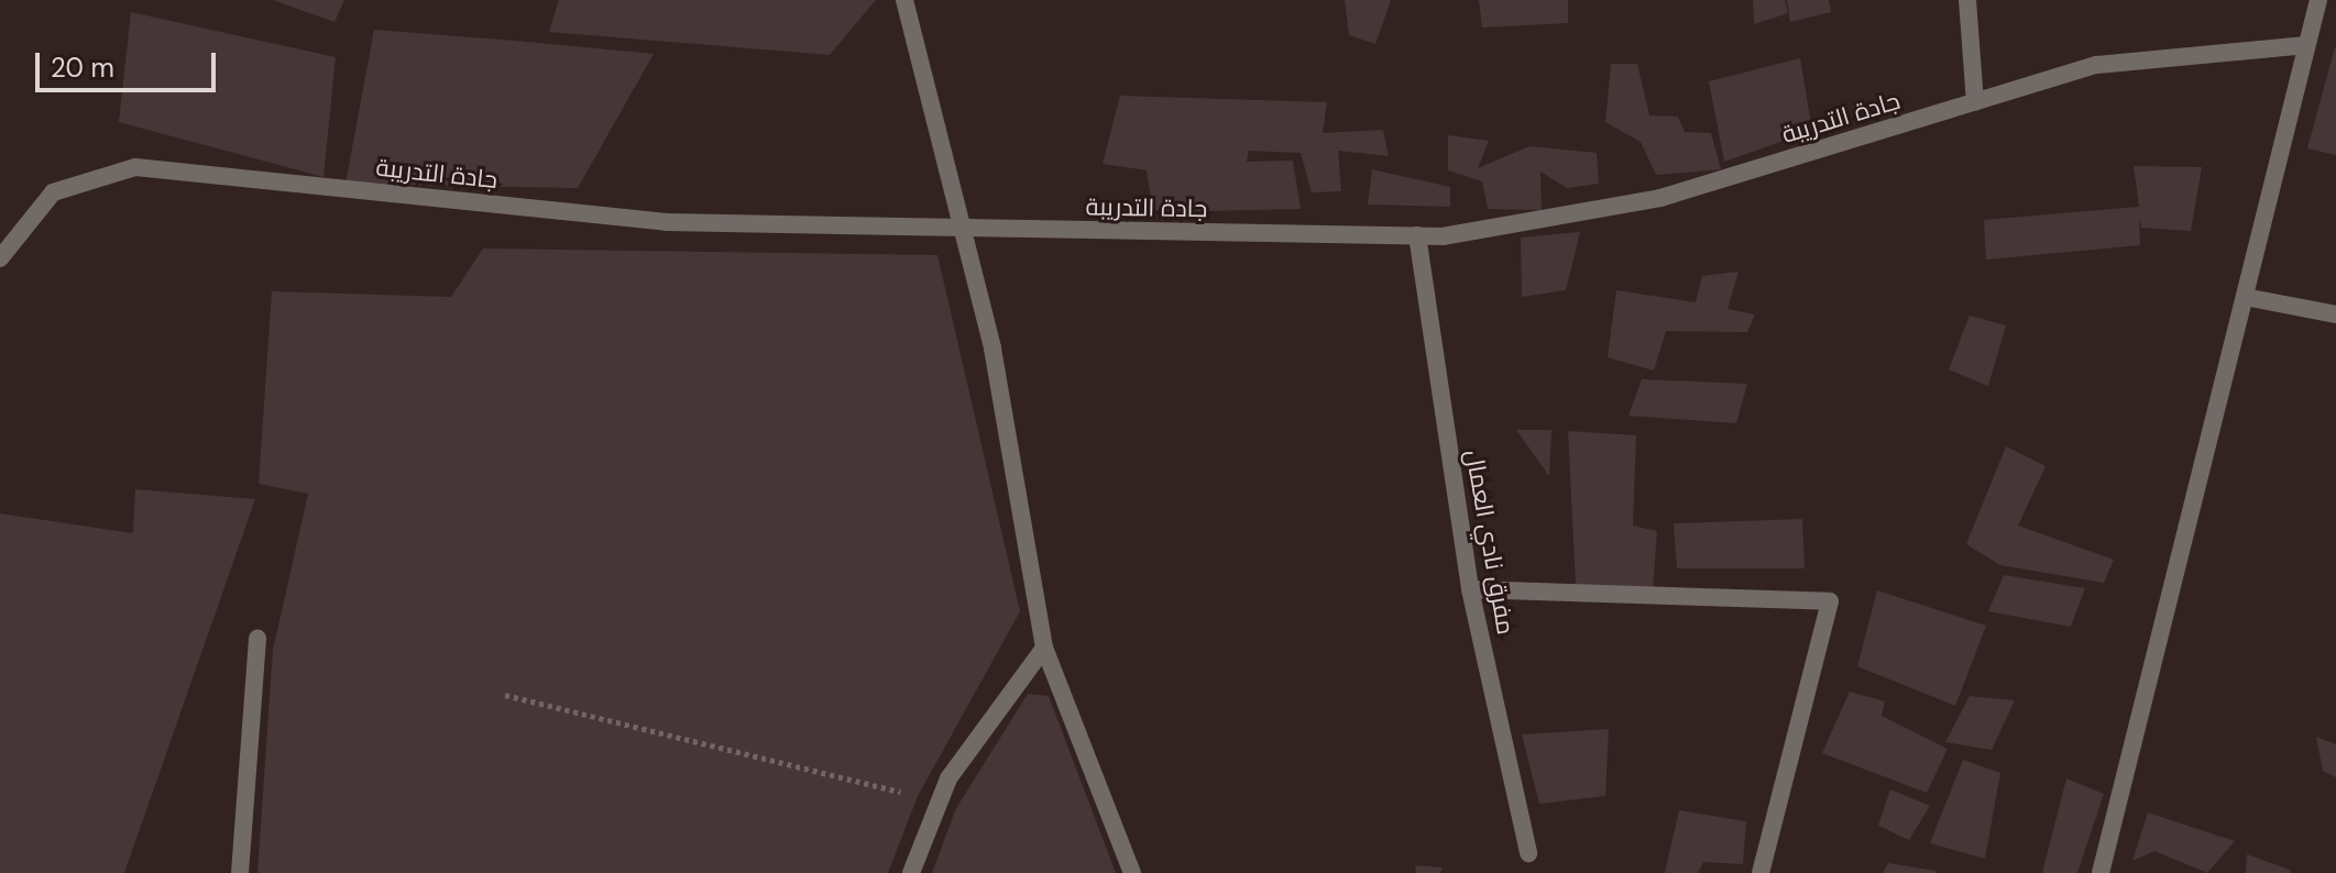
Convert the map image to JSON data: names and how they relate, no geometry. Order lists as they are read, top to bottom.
{
  "streets": {
    "street": ["جادة التدريبة", "مفرق نادي العمال"]
  },
  "crossings": [
    ["جادة التدريبة", "مفرق نادي العمال"]
  ],
  "scale_bar": "20 m"
}
